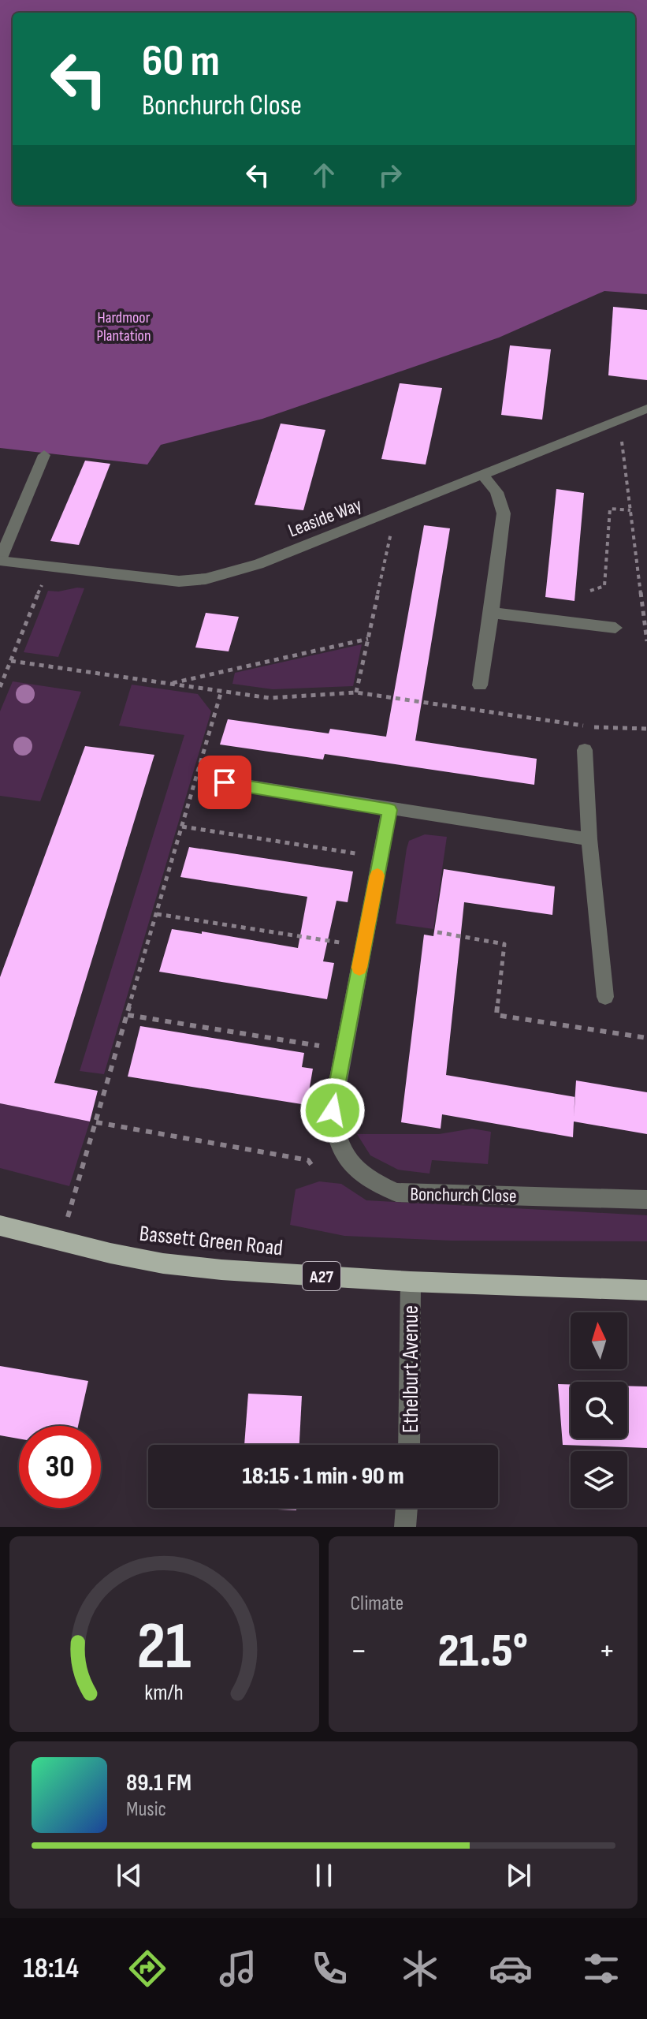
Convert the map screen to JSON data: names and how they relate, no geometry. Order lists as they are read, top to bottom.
{
  "streets": {
    "main road": ["Bassett Green Road", "A27"],
    "street": ["Leaside Way", "Bonchurch Close", "Ethelburt Avenue"]
  },
  "crossings": [
    ["Bassett Green Road", "Ethelburt Avenue"]
  ],
  "parks": ["Hardmoor Plantation"],
  "north": "top",
  "page": {
    "turn": ["60 m", "Bonchurch Close"],
    "limit": "30",
    "trip": "18:15 · 1 min · 90 m",
    "tile": "Climate",
    "heat": ["−", "21.5°", "+"],
    "song": ["89.1 FM", "Music"],
    "tabs": "18:14",
    "gauge": ["21", "km/h"]
  }
}
